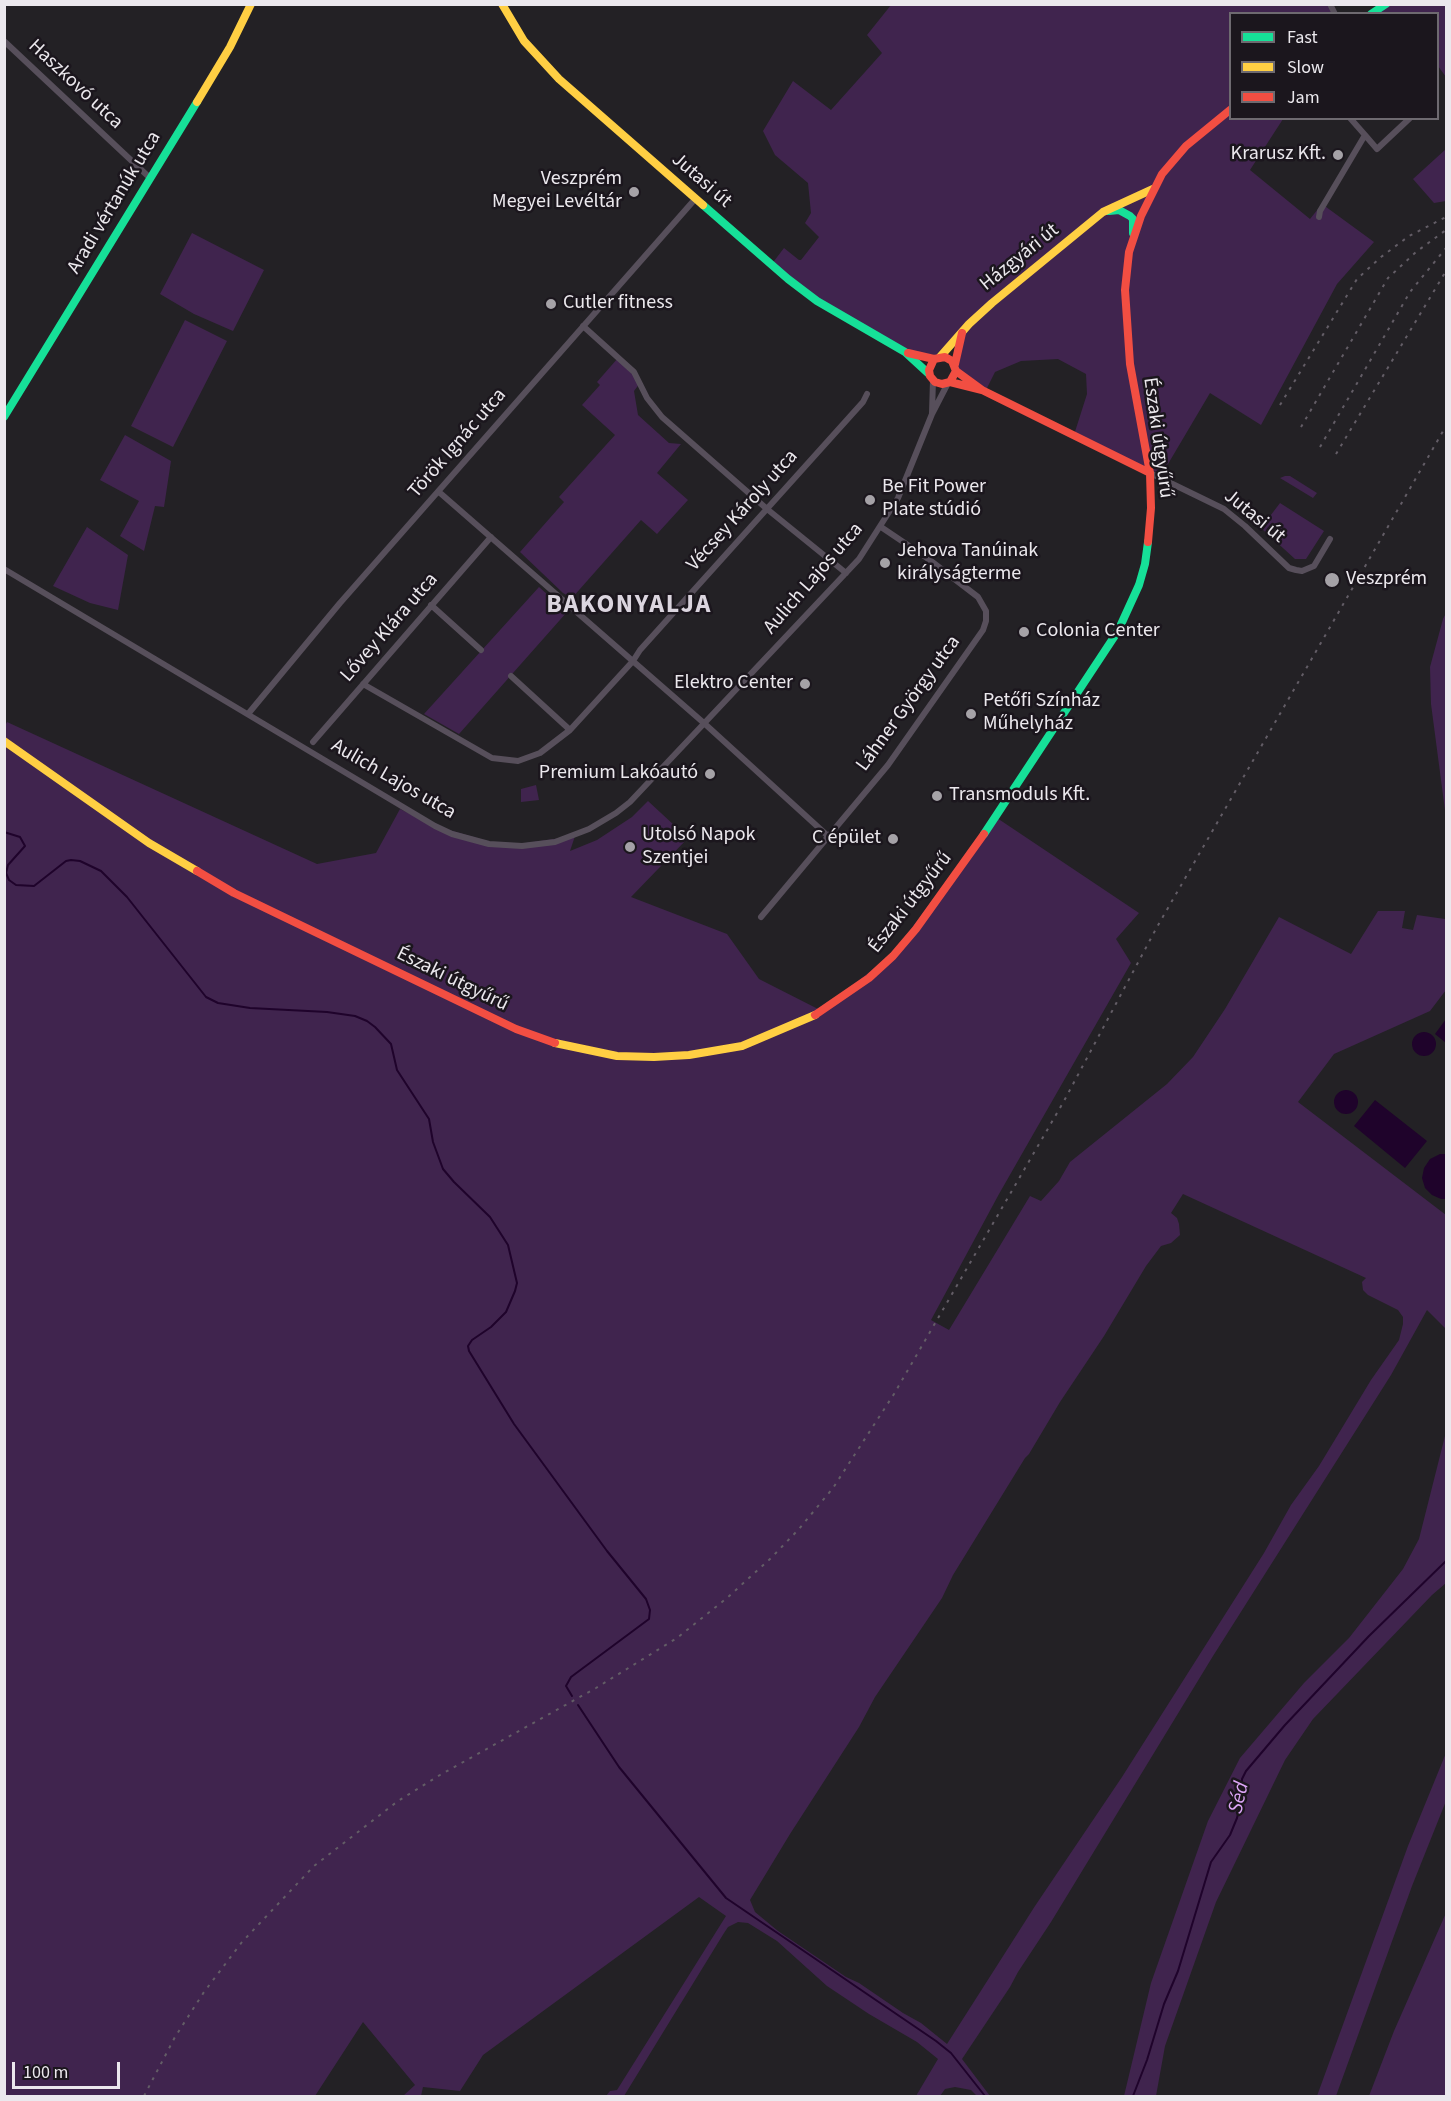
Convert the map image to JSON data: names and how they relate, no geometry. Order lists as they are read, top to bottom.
{
  "streets": {
    "main road": [
      "Jutasi út",
      "Aradi vértanúk utca",
      "Házgyári út",
      "Északi útgyűrű"
    ],
    "street": [
      "Haszkovó utca",
      "Török Ignác utca",
      "Vécsey Károly utca",
      "Aulich Lajos utca",
      "Lővey Klára utca",
      "Láhner György utca"
    ]
  },
  "crossings": [
    ["Haszkovó utca", "Aradi vértanúk utca"],
    ["Jutasi út", "Házgyári út"],
    ["Jutasi út", "Északi útgyűrű"],
    ["Jutasi út", "Török Ignác utca"],
    ["Jutasi út", "Aulich Lajos utca"],
    ["Házgyári út", "Északi útgyűrű"],
    ["Házgyári út", "Aulich Lajos utca"],
    ["Török Ignác utca", "Aulich Lajos utca"],
    ["Vécsey Károly utca", "Lővey Klára utca"],
    ["Aulich Lajos utca", "Láhner György utca"]
  ],
  "districts": ["BAKONYALJA"],
  "water": ["Séd"],
  "places": [
    "Krarusz Kft.",
    "Veszprém Megyei Levéltár",
    "Cutler fitness",
    "Be Fit Power Plate stúdió",
    "Jehova Tanúinak királyságterme",
    "Veszprém",
    "Colonia Center",
    "Elektro Center",
    "Petőfi Színház Műhelyház",
    "Premium Lakóautó",
    "Transmoduls Kft.",
    "C épület",
    "Utolsó Napok Szentjei"
  ],
  "legend": ["Fast", "Slow", "Jam"],
  "scale_bar": "100 m"
}
